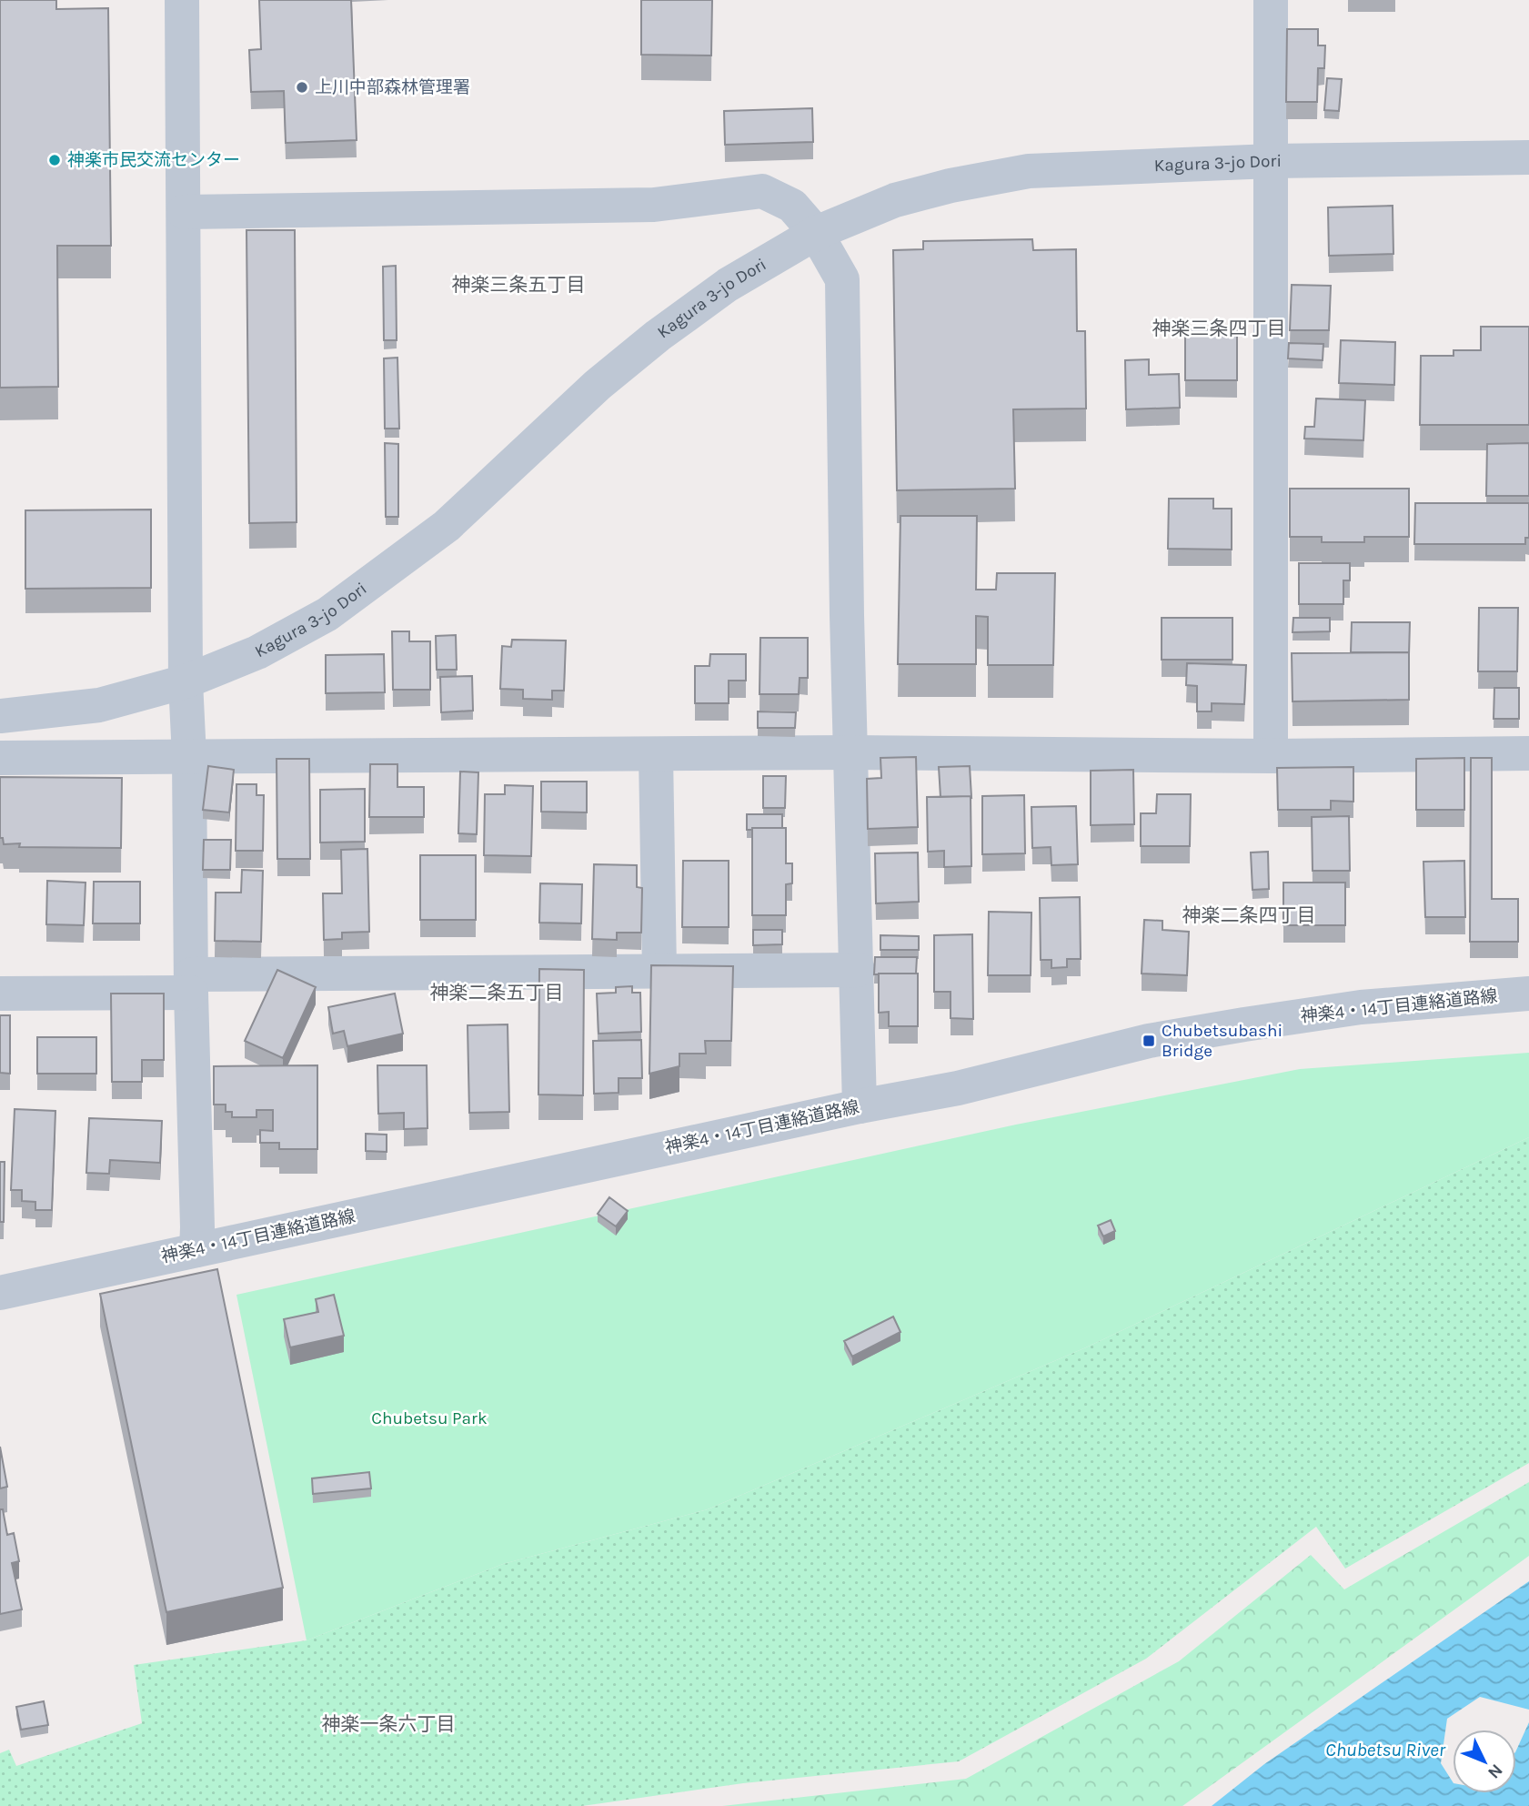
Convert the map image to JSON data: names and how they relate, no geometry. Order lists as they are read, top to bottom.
{
  "streets": {
    "street": ["Kagura 3-jo Dori", "神楽4・14丁目連絡道路線"]
  },
  "districts": [
    "神楽三条五丁目",
    "神楽三条四丁目",
    "神楽二条四丁目",
    "神楽二条五丁目",
    "神楽一条六丁目"
  ],
  "water": ["Chubetsu River"],
  "parks": ["Chubetsu Park"],
  "places": {
    "other": ["上川中部森林管理署", "神楽市民交流センター"],
    "transit": ["Chubetsubashi Bridge"]
  },
  "north": "bottom right"
}
